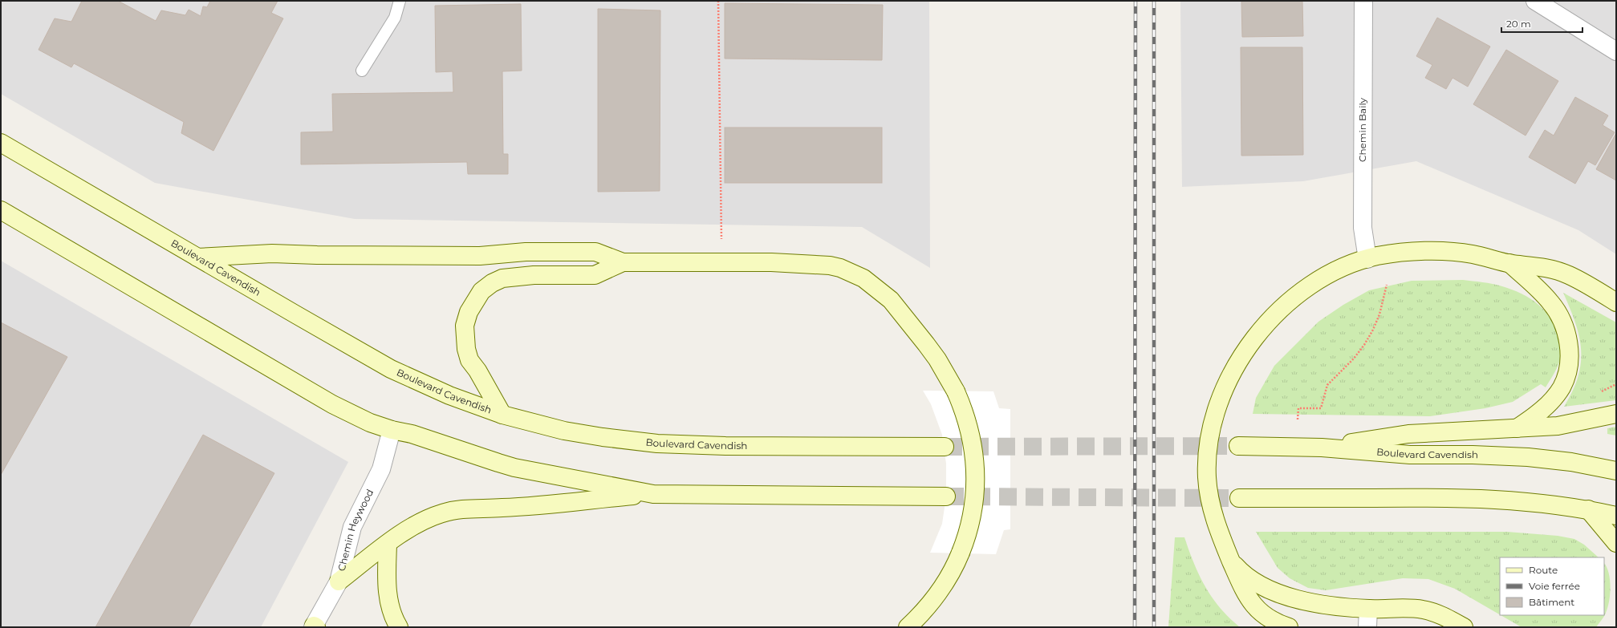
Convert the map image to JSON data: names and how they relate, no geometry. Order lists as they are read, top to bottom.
{
  "streets": {
    "main road": ["Boulevard Cavendish"],
    "street": ["Chemin Baily", "Chemin Heywood"]
  },
  "legend": ["Route", "Voie ferrée", "Bâtiment"],
  "scale_bar": "20 m"
}
